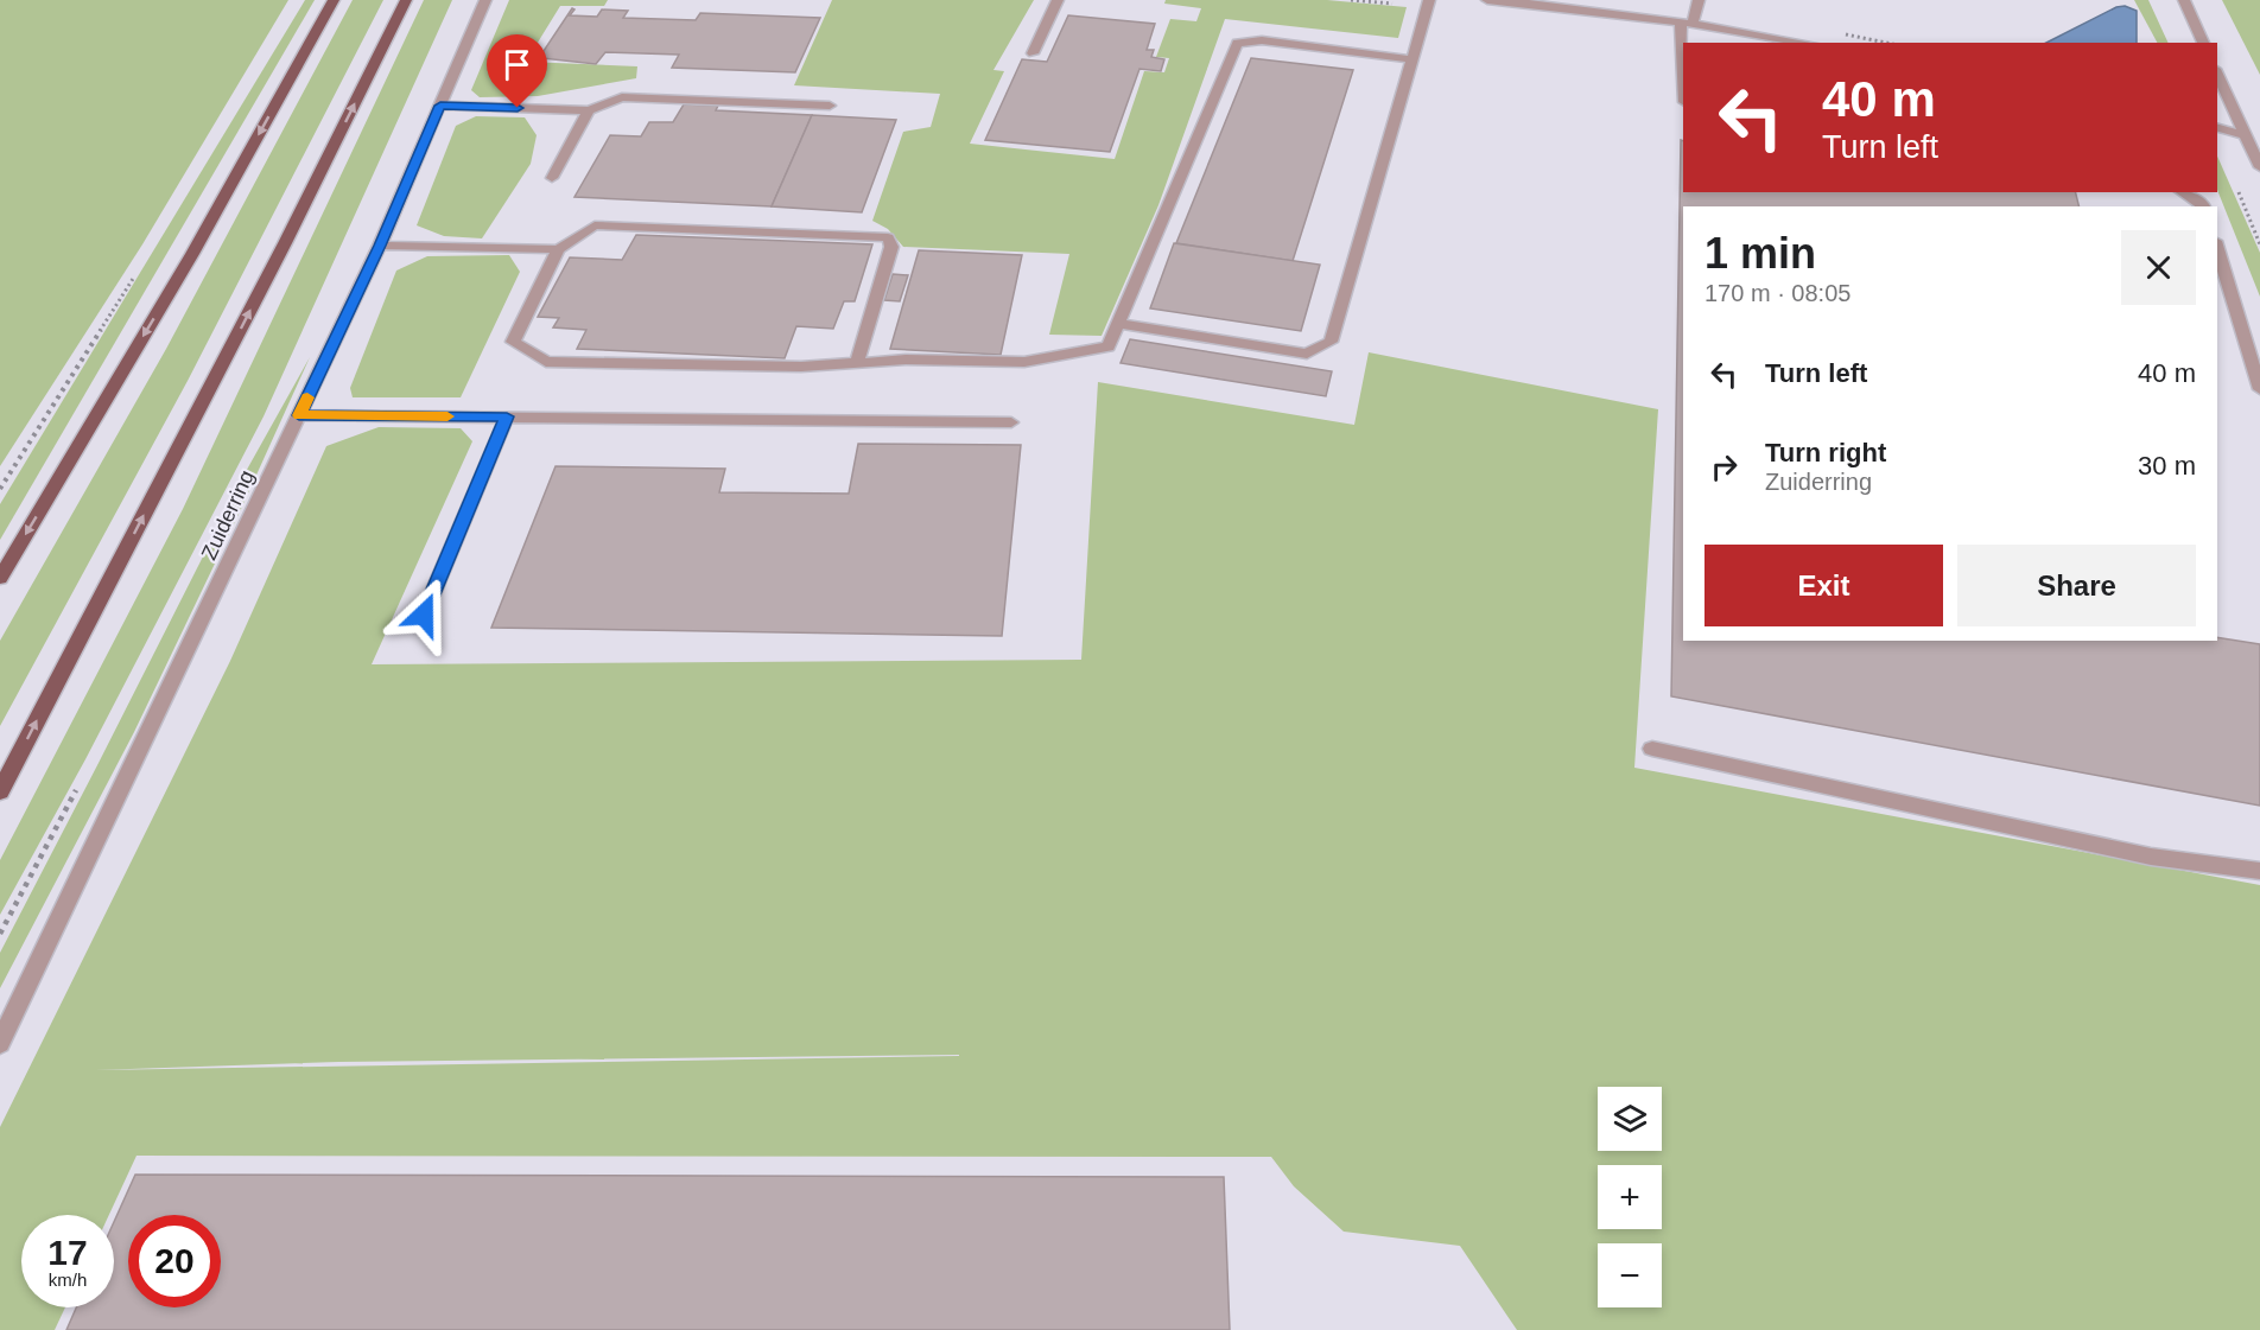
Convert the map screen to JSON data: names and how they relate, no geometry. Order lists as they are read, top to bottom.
{
  "streets": {
    "street": ["Zuiderring"]
  },
  "page": {
    "turn": ["40 m", "Turn left"],
    "heading": ["1 min", "170 m · 08:05"],
    "list": [
      {
        "name": "Turn left",
        "value": "40 m"
      },
      {
        "name": "Turn right",
        "note": "Zuiderring",
        "value": "30 m"
      }
    ],
    "buttons": ["Exit", "Share"],
    "map_buttons": ["+", "−"],
    "speed": "17 km/h",
    "limit": "20"
  }
}
